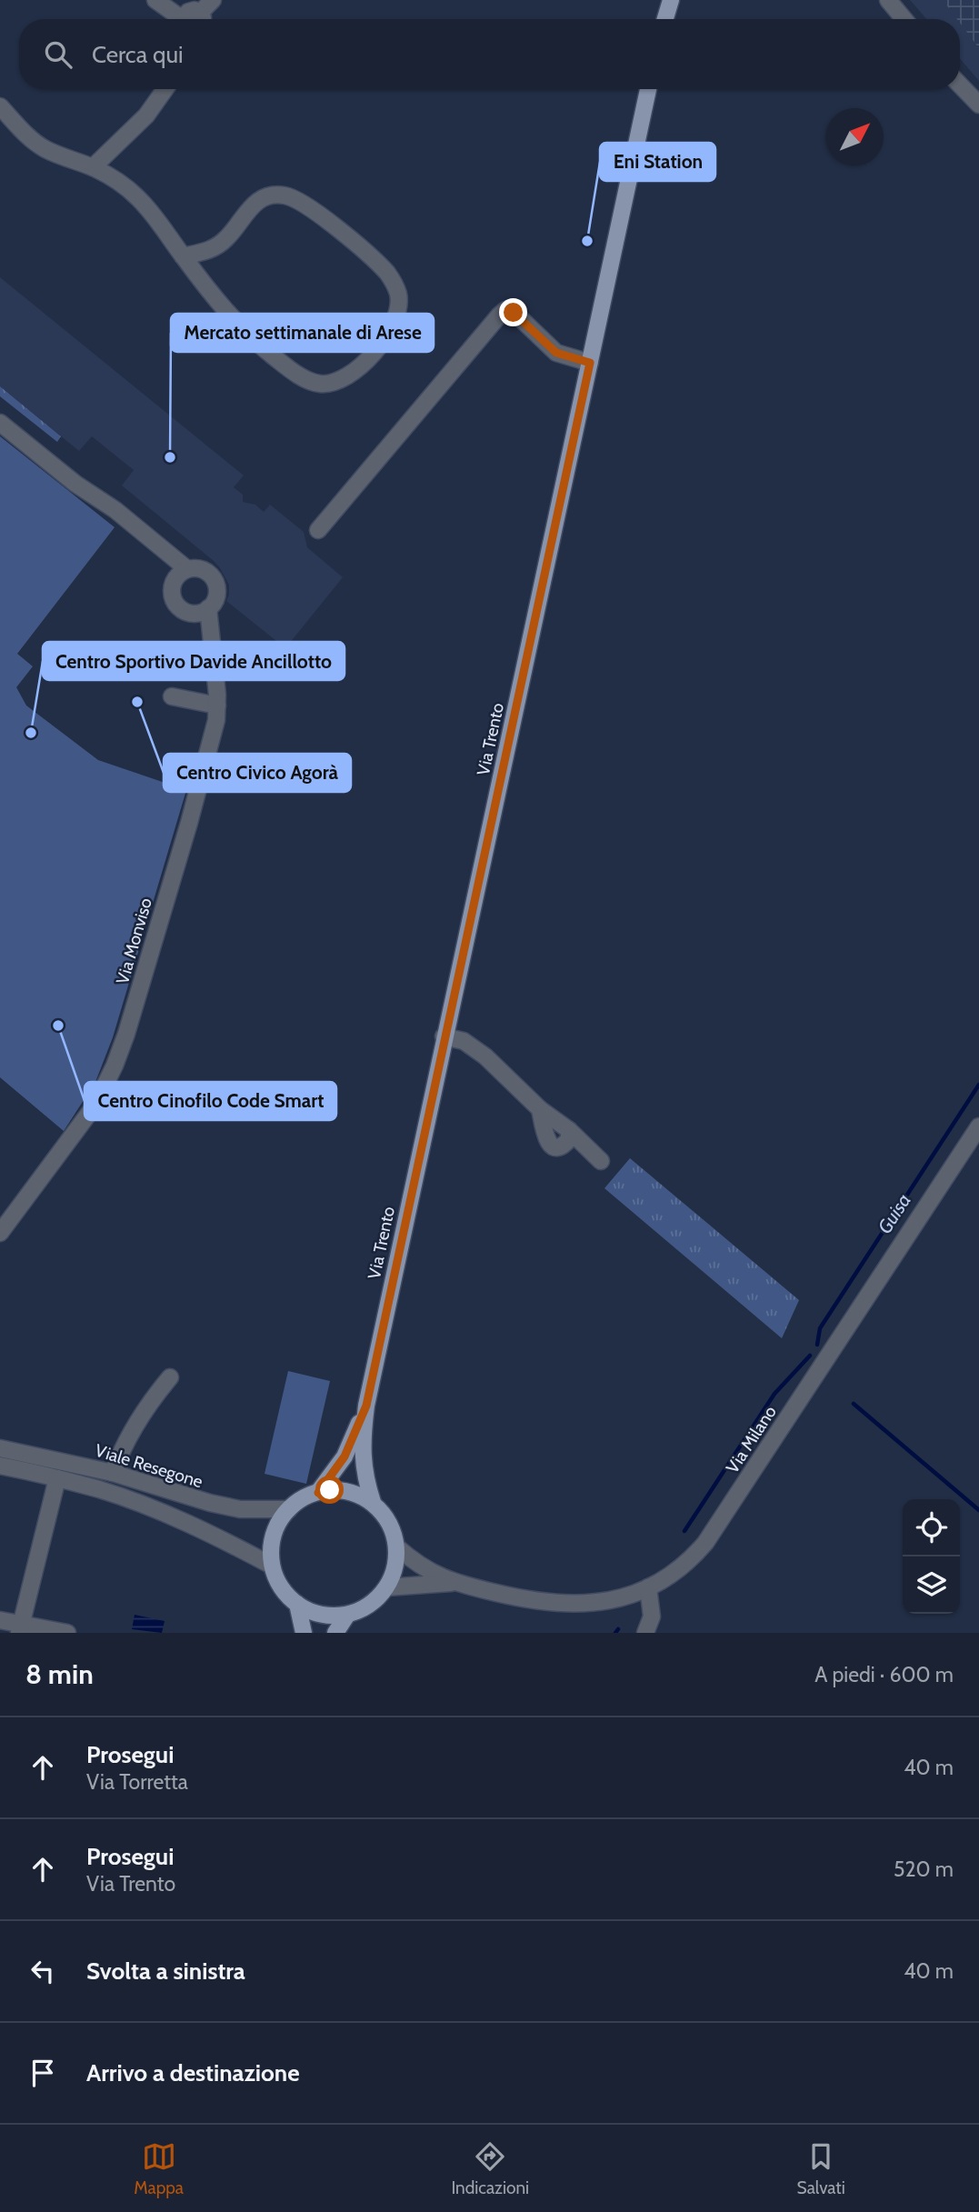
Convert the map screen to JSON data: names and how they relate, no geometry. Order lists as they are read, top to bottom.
{
  "streets": {
    "main road": ["Via Trento"],
    "street": ["Via Monviso", "Via Milano", "Viale Resegone"]
  },
  "water": ["Guisa"],
  "places": [
    "Eni Station",
    "Mercato settimanale di Arese",
    "Centro Civico Agorà",
    "Centro Sportivo Davide Ancillotto",
    "Centro Cinofilo Code Smart"
  ],
  "north": "top right",
  "page": {
    "search": "Cerca qui",
    "heading": ["8 min", "A piedi · 600 m"],
    "list": [
      ["Prosegui", "Via Torretta", "40 m"],
      ["Prosegui", "Via Trento", "520 m"],
      ["Svolta a sinistra", "40 m"],
      "Arrivo a destinazione"
    ],
    "nav": ["Mappa", "Indicazioni", "Salvati"]
  }
}
